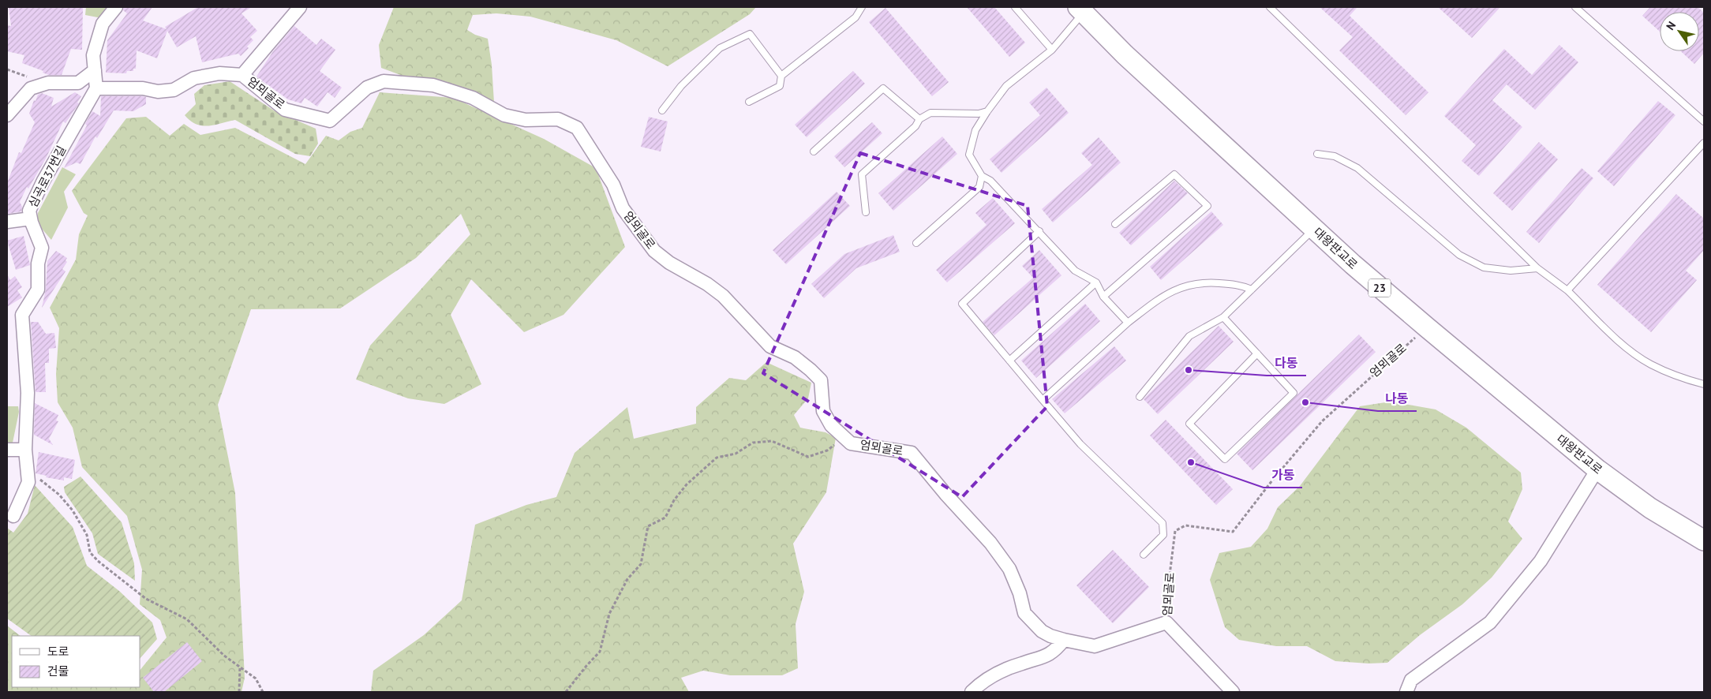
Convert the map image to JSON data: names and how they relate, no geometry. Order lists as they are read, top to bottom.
{
  "streets": {
    "main road": ["대왕판교로", "23"],
    "street": ["엄뫼골로", "심곡로37번길"]
  },
  "crossings": [
    ["엄뫼골로", "심곡로37번길"],
    ["엄뫼골로", "대왕판교로"]
  ],
  "places": ["다동", "나동", "가동"],
  "legend": ["도로", "건물"],
  "north": "top left"
}
